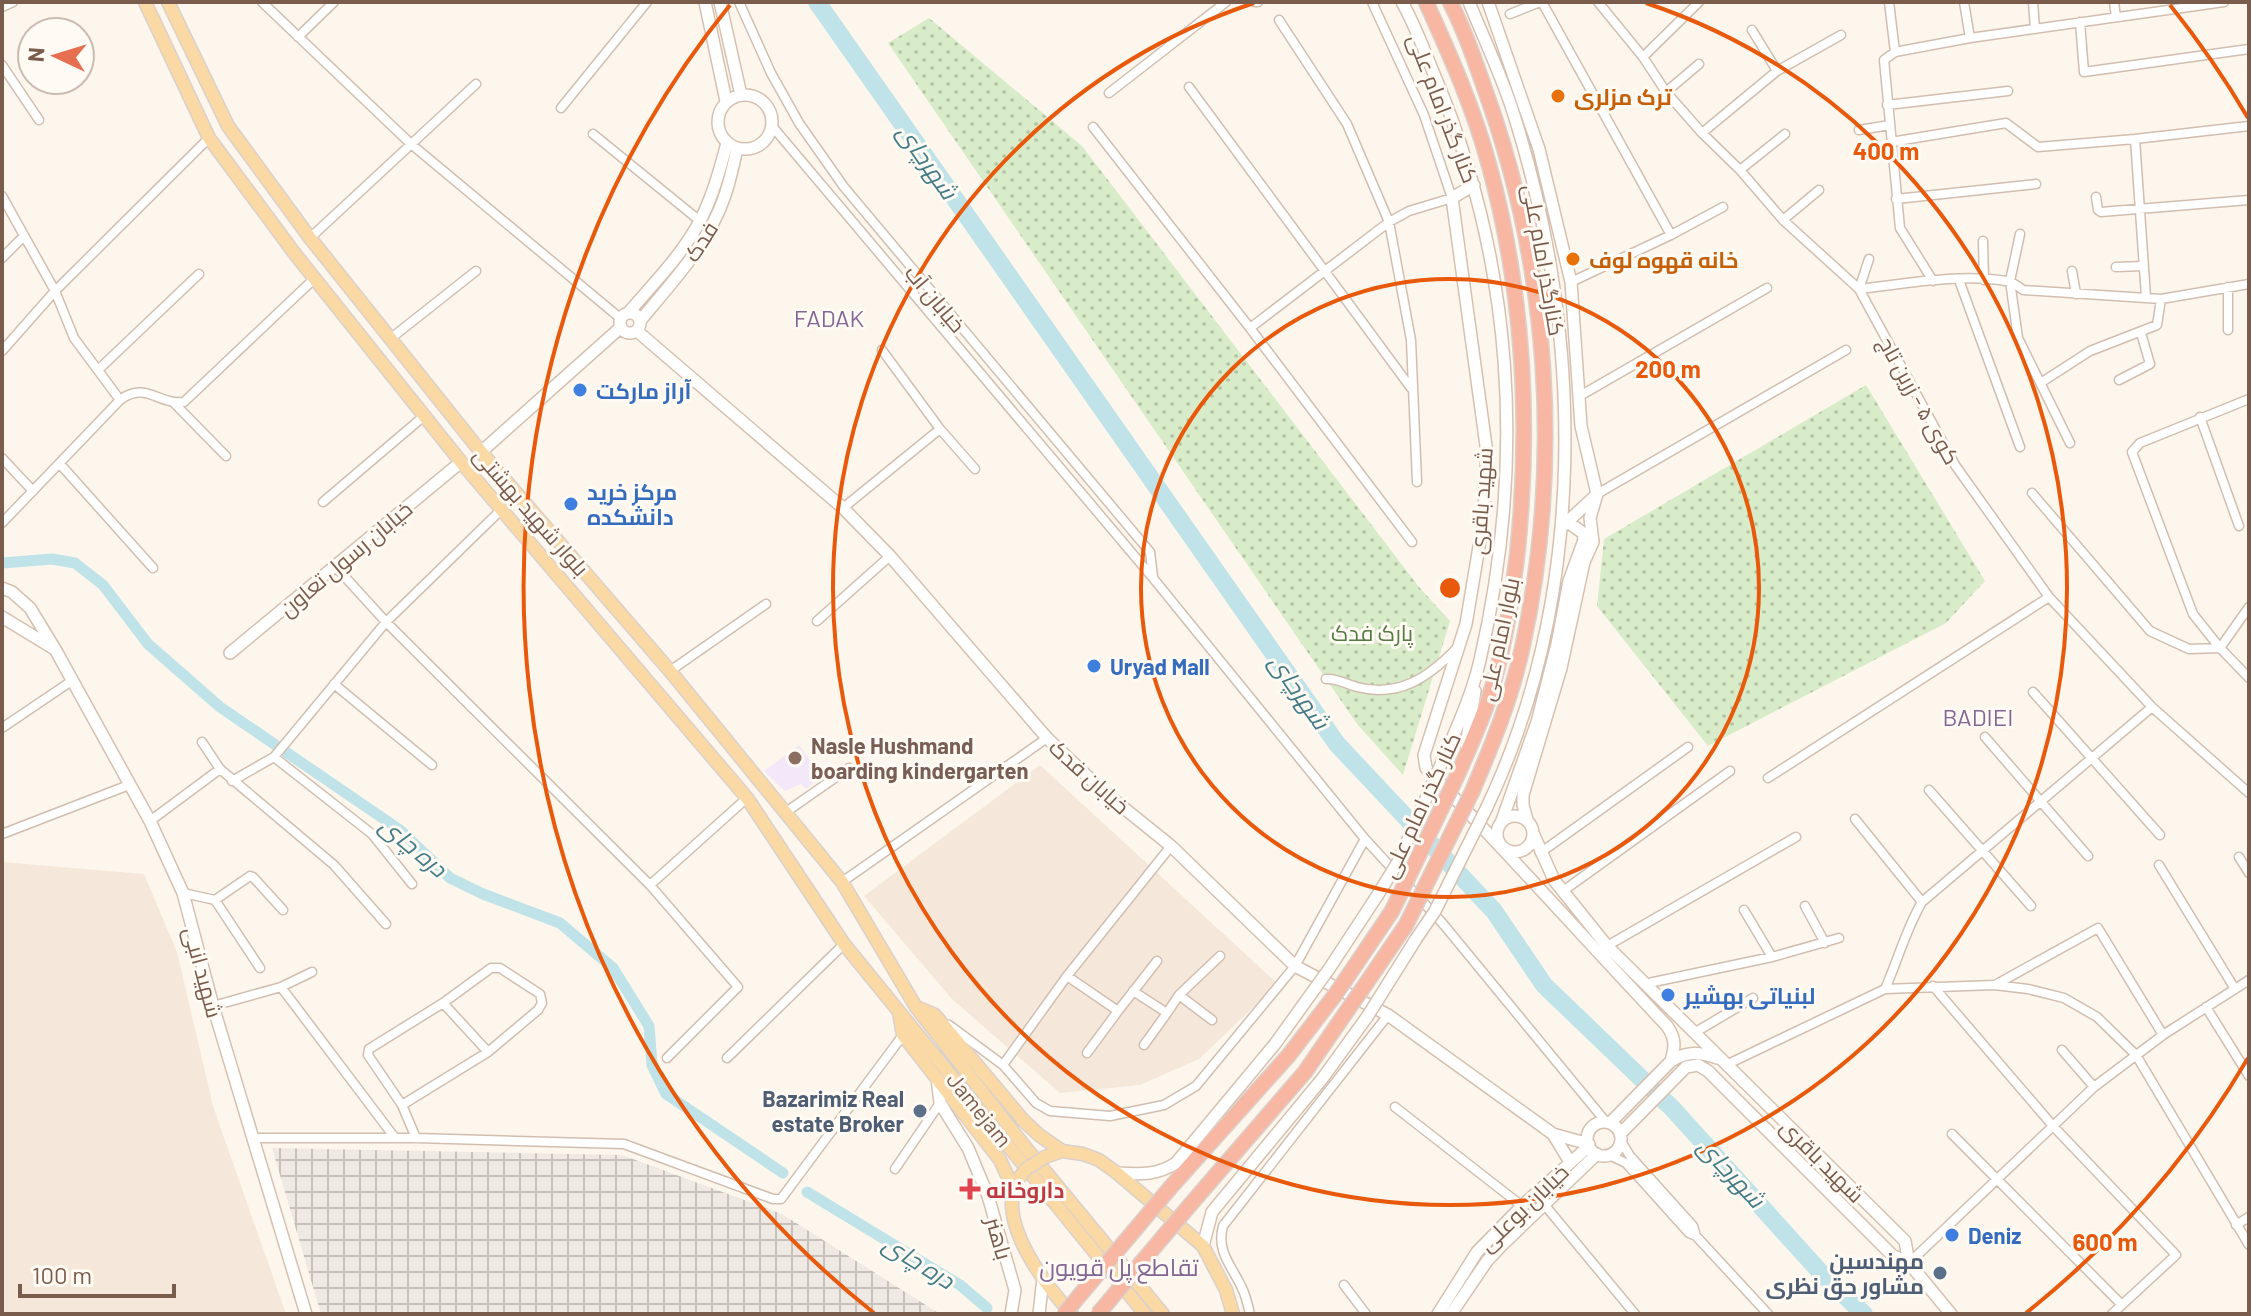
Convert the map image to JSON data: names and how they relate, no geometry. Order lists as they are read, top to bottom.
{
  "streets": {
    "highway": ["بلوار امام علی"],
    "main road": ["بلوار شهید بهشتی", "Jamejam"],
    "street": [
      "کنار گذر امام علی",
      "فدک",
      "کنارگذر امام علی",
      "خیابان آب",
      "کوی ۵ - زرین تاج",
      "شهید باقری",
      "خیابان رسول تعاون",
      "خیابان فدک",
      "شهید انبی",
      "خیابان بوعلی",
      "باهنر"
    ]
  },
  "crossings": [
    ["فدک", "خیابان آب"],
    ["فدک", "بلوار شهید بهشتی"],
    ["فدک", "خیابان فدک"],
    ["خیابان آب", "شهید باقری"],
    ["خیابان آب", "خیابان فدک"],
    ["خیابان آب", "خیابان بوعلی"],
    ["شهید باقری", "خیابان فدک"],
    ["شهید باقری", "خیابان بوعلی"],
    ["بلوار شهید بهشتی", "خیابان رسول تعاون"],
    ["بلوار شهید بهشتی", "Jamejam"],
    ["خیابان فدک", "خیابان بوعلی"]
  ],
  "districts": ["FADAK", "BADIEI", "تقاطع پل قویون"],
  "water": ["شهرچای", "دره چای"],
  "parks": ["پارک فدک"],
  "places": {
    "other": [
      "ترک مزلری",
      "خانه قهوه لوف",
      "آراز مارکت",
      "مرکز خرید دانشکده",
      "Uryad Mall",
      "Nasle Hushmand boarding kindergarten",
      "لبنیاتی بهشیر",
      "Bazarimiz Real estate Broker",
      "Deniz",
      "مهندسین مشاور حق نظری"
    ],
    "health": ["داروخانه"]
  },
  "scale_bar": "100 m",
  "north": "left",
  "rings": ["400 m", "200 m", "600 m"]
}
